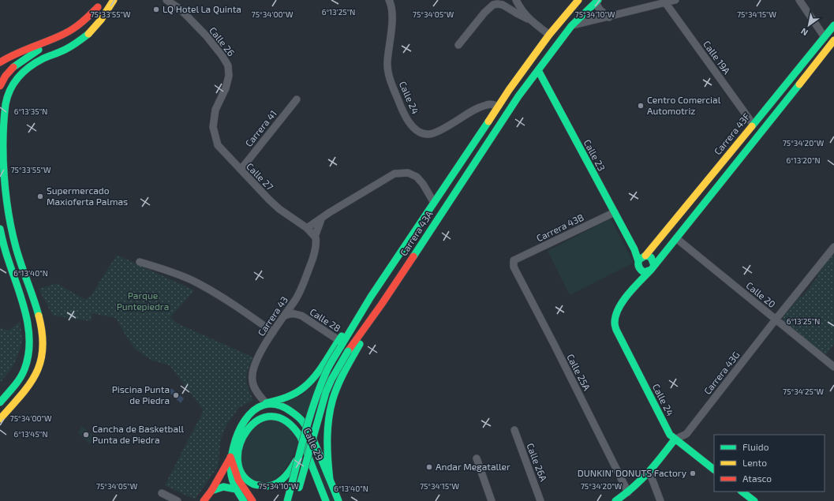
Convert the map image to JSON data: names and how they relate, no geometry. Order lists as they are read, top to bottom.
{
  "streets": {
    "main road": [
      "Calle 24",
      "Carrera 43F",
      "Calle 23",
      "Carrera 43A",
      "Carrera 43G",
      "Calle 29"
    ],
    "street": [
      "Calle 26",
      "Calle 19A",
      "Carrera 41",
      "Calle 27",
      "Carrera 43B",
      "Calle 20",
      "Carrera 43",
      "Calle 28",
      "Calle 25A",
      "Calle 26A"
    ]
  },
  "crossings": [
    ["Calle 26", "Calle 27"],
    ["Calle 19A", "Carrera 43F"],
    ["Calle 24", "Carrera 43F"],
    ["Calle 24", "Carrera 43A"],
    ["Calle 24", "Carrera 43G"],
    ["Carrera 41", "Calle 27"],
    ["Carrera 43F", "Calle 23"],
    ["Carrera 43F", "Calle 20"],
    ["Calle 23", "Carrera 43B"],
    ["Calle 23", "Carrera 43A"],
    ["Carrera 43B", "Calle 25A"],
    ["Carrera 43A", "Calle 28"],
    ["Carrera 43A", "Calle 29"],
    ["Calle 20", "Carrera 43G"],
    ["Carrera 43", "Calle 28"],
    ["Carrera 43", "Calle 29"],
    ["Calle 25A", "Carrera 43G"]
  ],
  "parks": ["Parque Puntepiedra"],
  "places": [
    "LQ Hotel La Quinta",
    "Centro Comercial Automotriz",
    "Supermercado Maxioferta Palmas",
    "Piscina Punta de Piedra",
    "Cancha de Basketball Punta de Piedra",
    "Andar Megataller",
    "DUNKIN' DONUTS Factory"
  ],
  "legend": ["Fluido", "Lento", "Atasco"],
  "north": "bottom left",
  "coordinates": [
    "6°13'25\"N",
    "75°33'55\"W",
    "75°34'00\"W",
    "75°34'05\"W",
    "75°34'10\"W",
    "75°34'15\"W",
    "6°13'35\"N",
    "75°34'20\"W",
    "6°13'20\"N",
    "6°13'40\"N",
    "75°34'25\"W",
    "6°13'45\"N"
  ]
}
